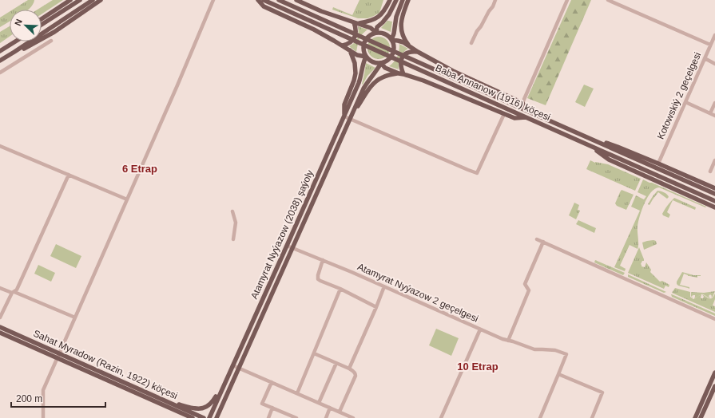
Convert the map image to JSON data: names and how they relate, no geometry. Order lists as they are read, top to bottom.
{
  "streets": {
    "main road": ["Baba Annanow (1916) köçesi", "Atamyrat Nyýazow (2038) şaýoly", "Sahat Myradow (Razin, 1922) köçesi"],
    "street": ["Kotowskiý 2 geçelgesi", "Atamyrat Nyýazow 2 geçelgesi"]
  },
  "crossings": [
    ["Atamyrat Nyýazow (2038) şaýoly", "Atamyrat Nyýazow 2 geçelgesi"]
  ],
  "districts": ["6 Etrap", "10 Etrap"],
  "scale_bar": "200 m",
  "north": "top left"
}
